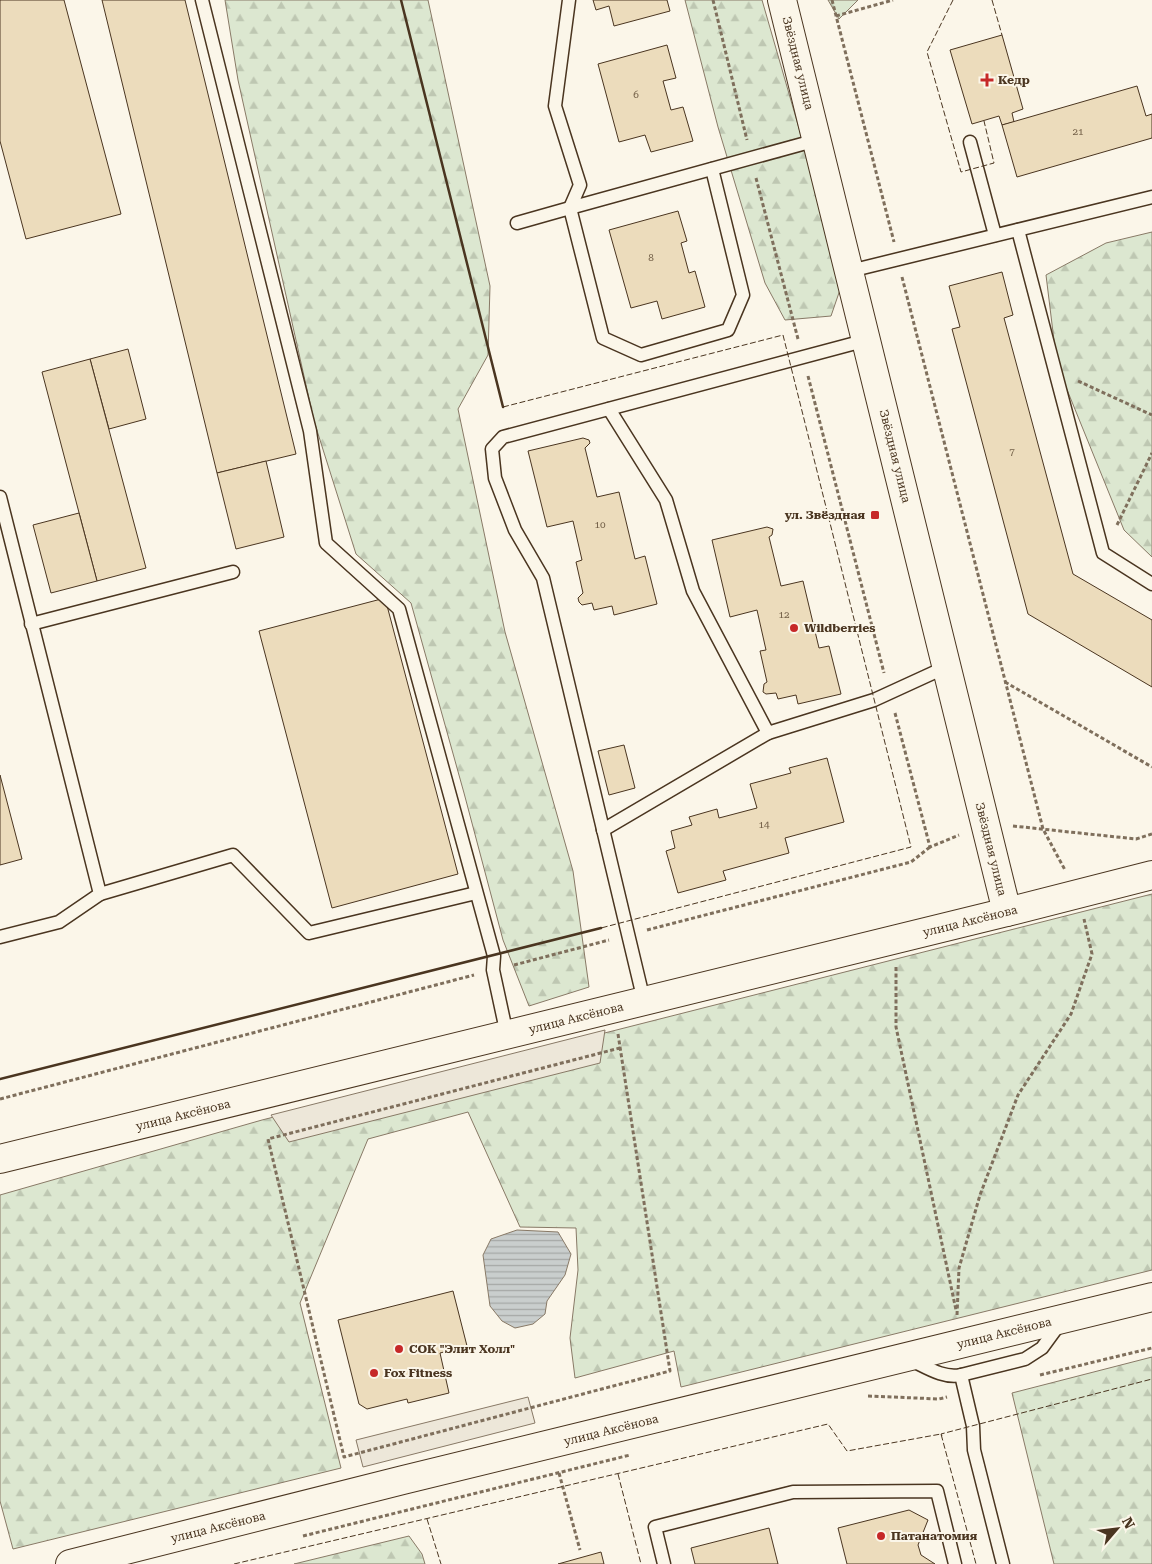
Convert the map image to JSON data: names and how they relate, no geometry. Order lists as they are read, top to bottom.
{
  "streets": {
    "street": ["Звёздная улица", "улица Аксёнова"]
  },
  "crossings": [
    ["Звёздная улица", "улица Аксёнова"]
  ],
  "places": {
    "health": ["Кедр"],
    "transit": ["ул. Звёздная"],
    "other": [
      "Wildberries",
      "СОК \"Элит Холл\"",
      "Fox Fitness",
      "Патанатомия"
    ]
  },
  "house_numbers": [
    "6",
    "21",
    "8",
    "7",
    "10",
    "12",
    "14"
  ],
  "north": "top right"
}
